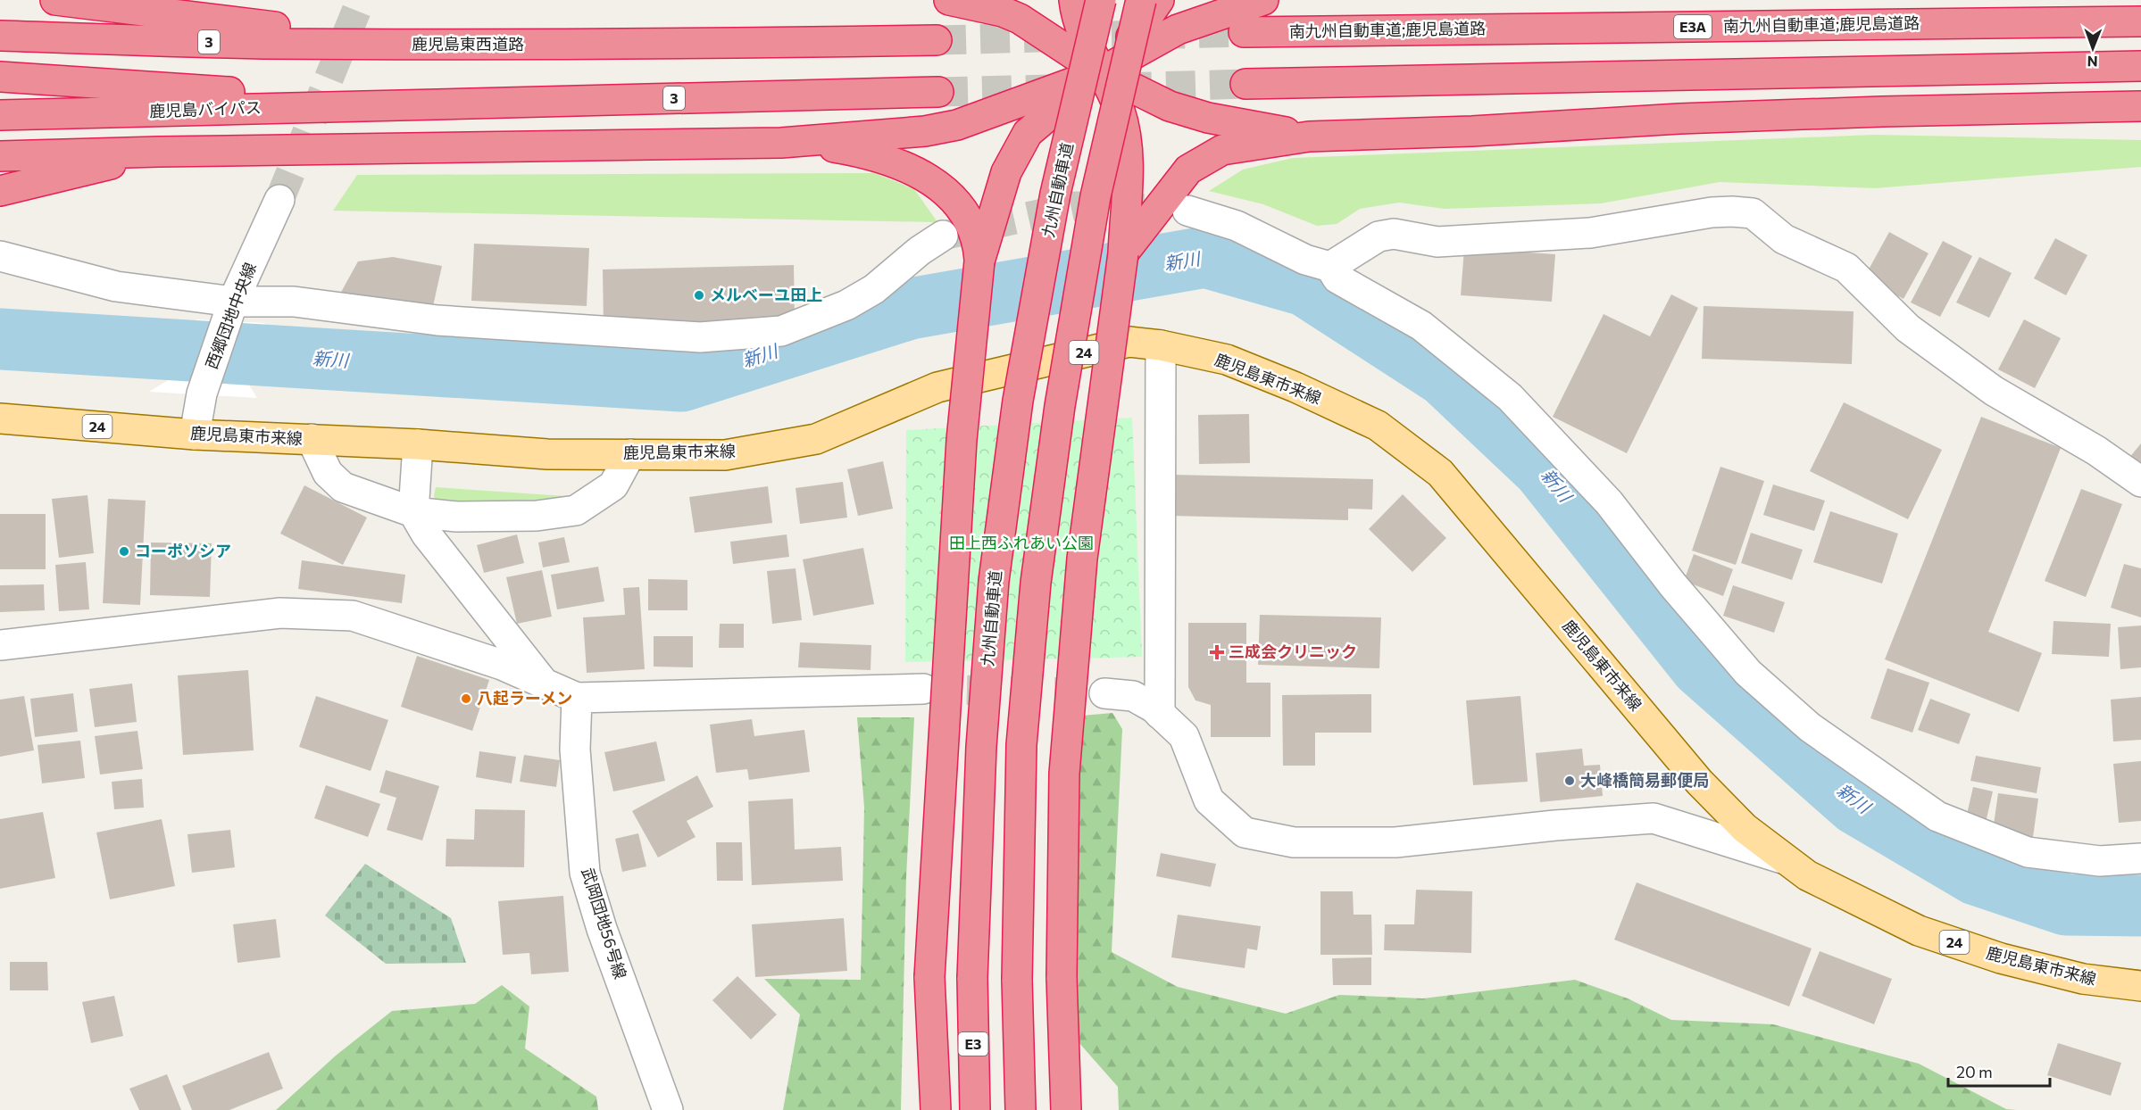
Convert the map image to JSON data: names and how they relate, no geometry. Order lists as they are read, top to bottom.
{
  "streets": {
    "highway": [
      "南九州自動車道;鹿児島道路",
      "E3A",
      "3",
      "鹿児島東西道路",
      "鹿児島バイパス",
      "九州自動車道",
      "E3"
    ],
    "main road": ["24", "鹿児島東市来線"],
    "street": ["西郷団地中央線", "武岡団地56号線"]
  },
  "crossings": [
    ["3", "鹿児島バイパス"],
    ["西郷団地中央線", "鹿児島東市来線"]
  ],
  "water": ["新川"],
  "parks": ["田上西ふれあい公園"],
  "places": {
    "other": [
      "メルベーユ田上",
      "コーポソシア",
      "八起ラーメン",
      "大峰橋簡易郵便局"
    ],
    "health": ["三成会クリニック"]
  },
  "scale_bar": "20 m",
  "north": "bottom"
}
